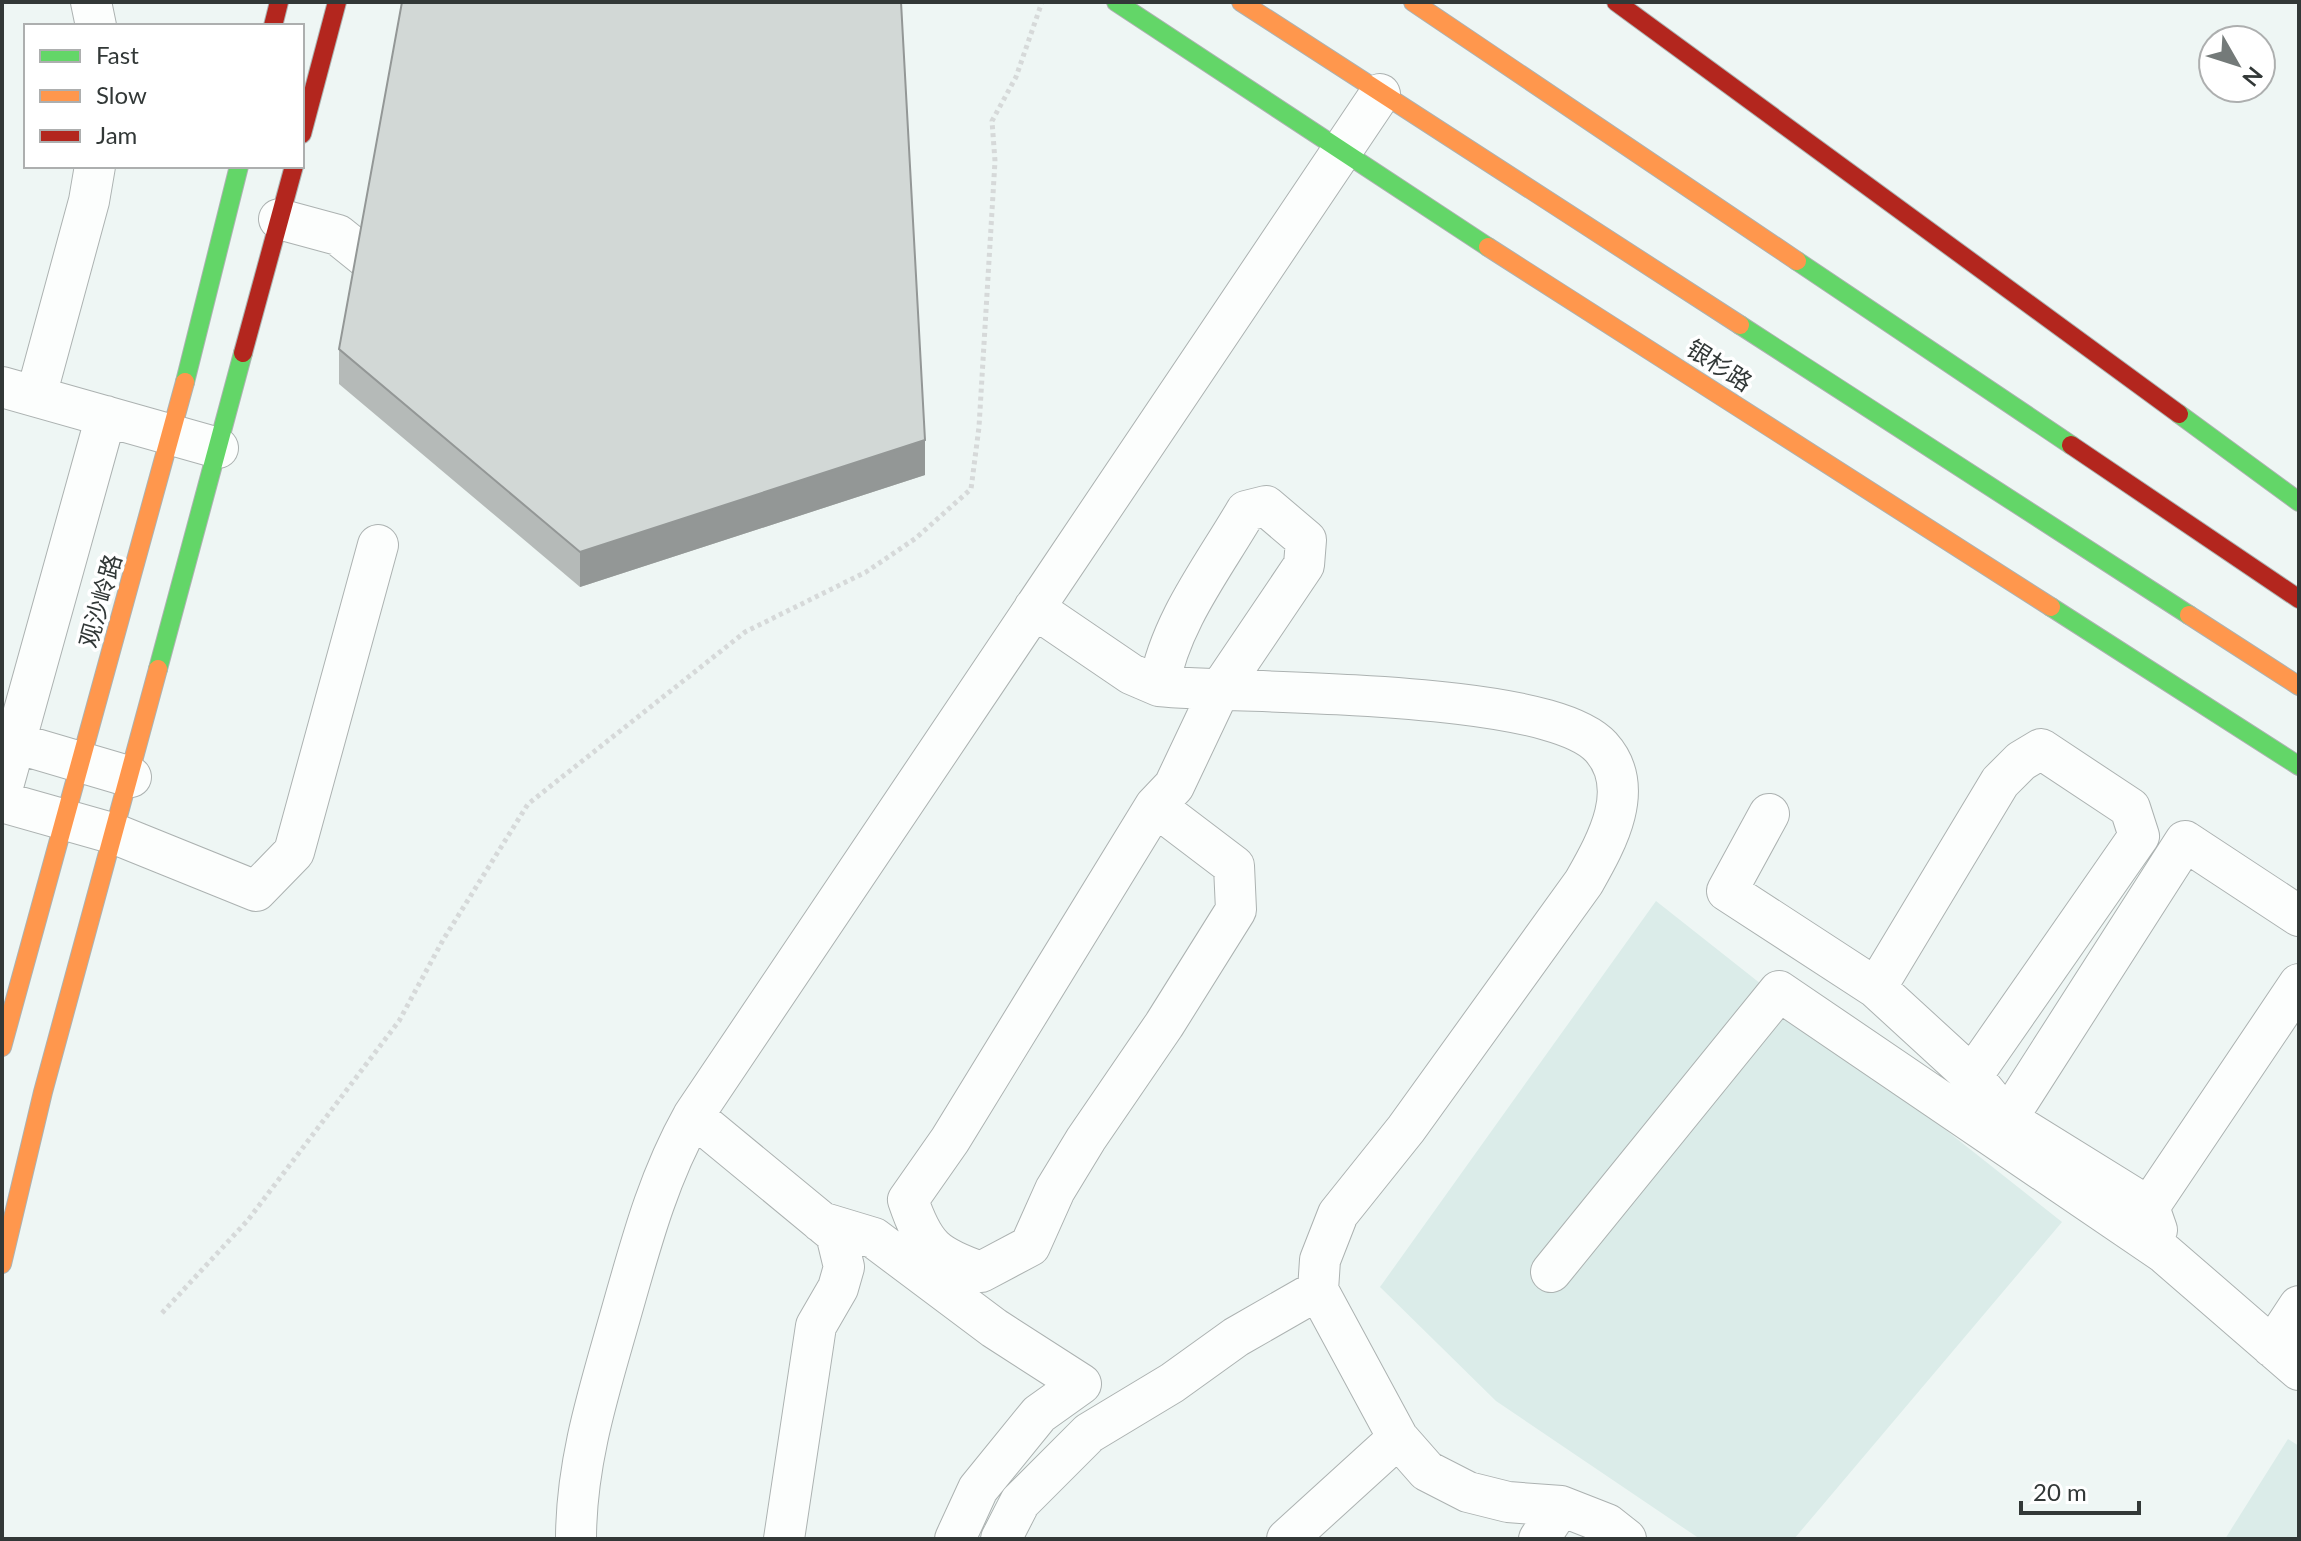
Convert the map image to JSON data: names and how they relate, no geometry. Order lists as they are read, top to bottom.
{
  "streets": {
    "street": ["银杉路", "观沙岭路"]
  },
  "legend": ["Fast", "Slow", "Jam"],
  "scale_bar": "20 m",
  "north": "bottom right"
}
